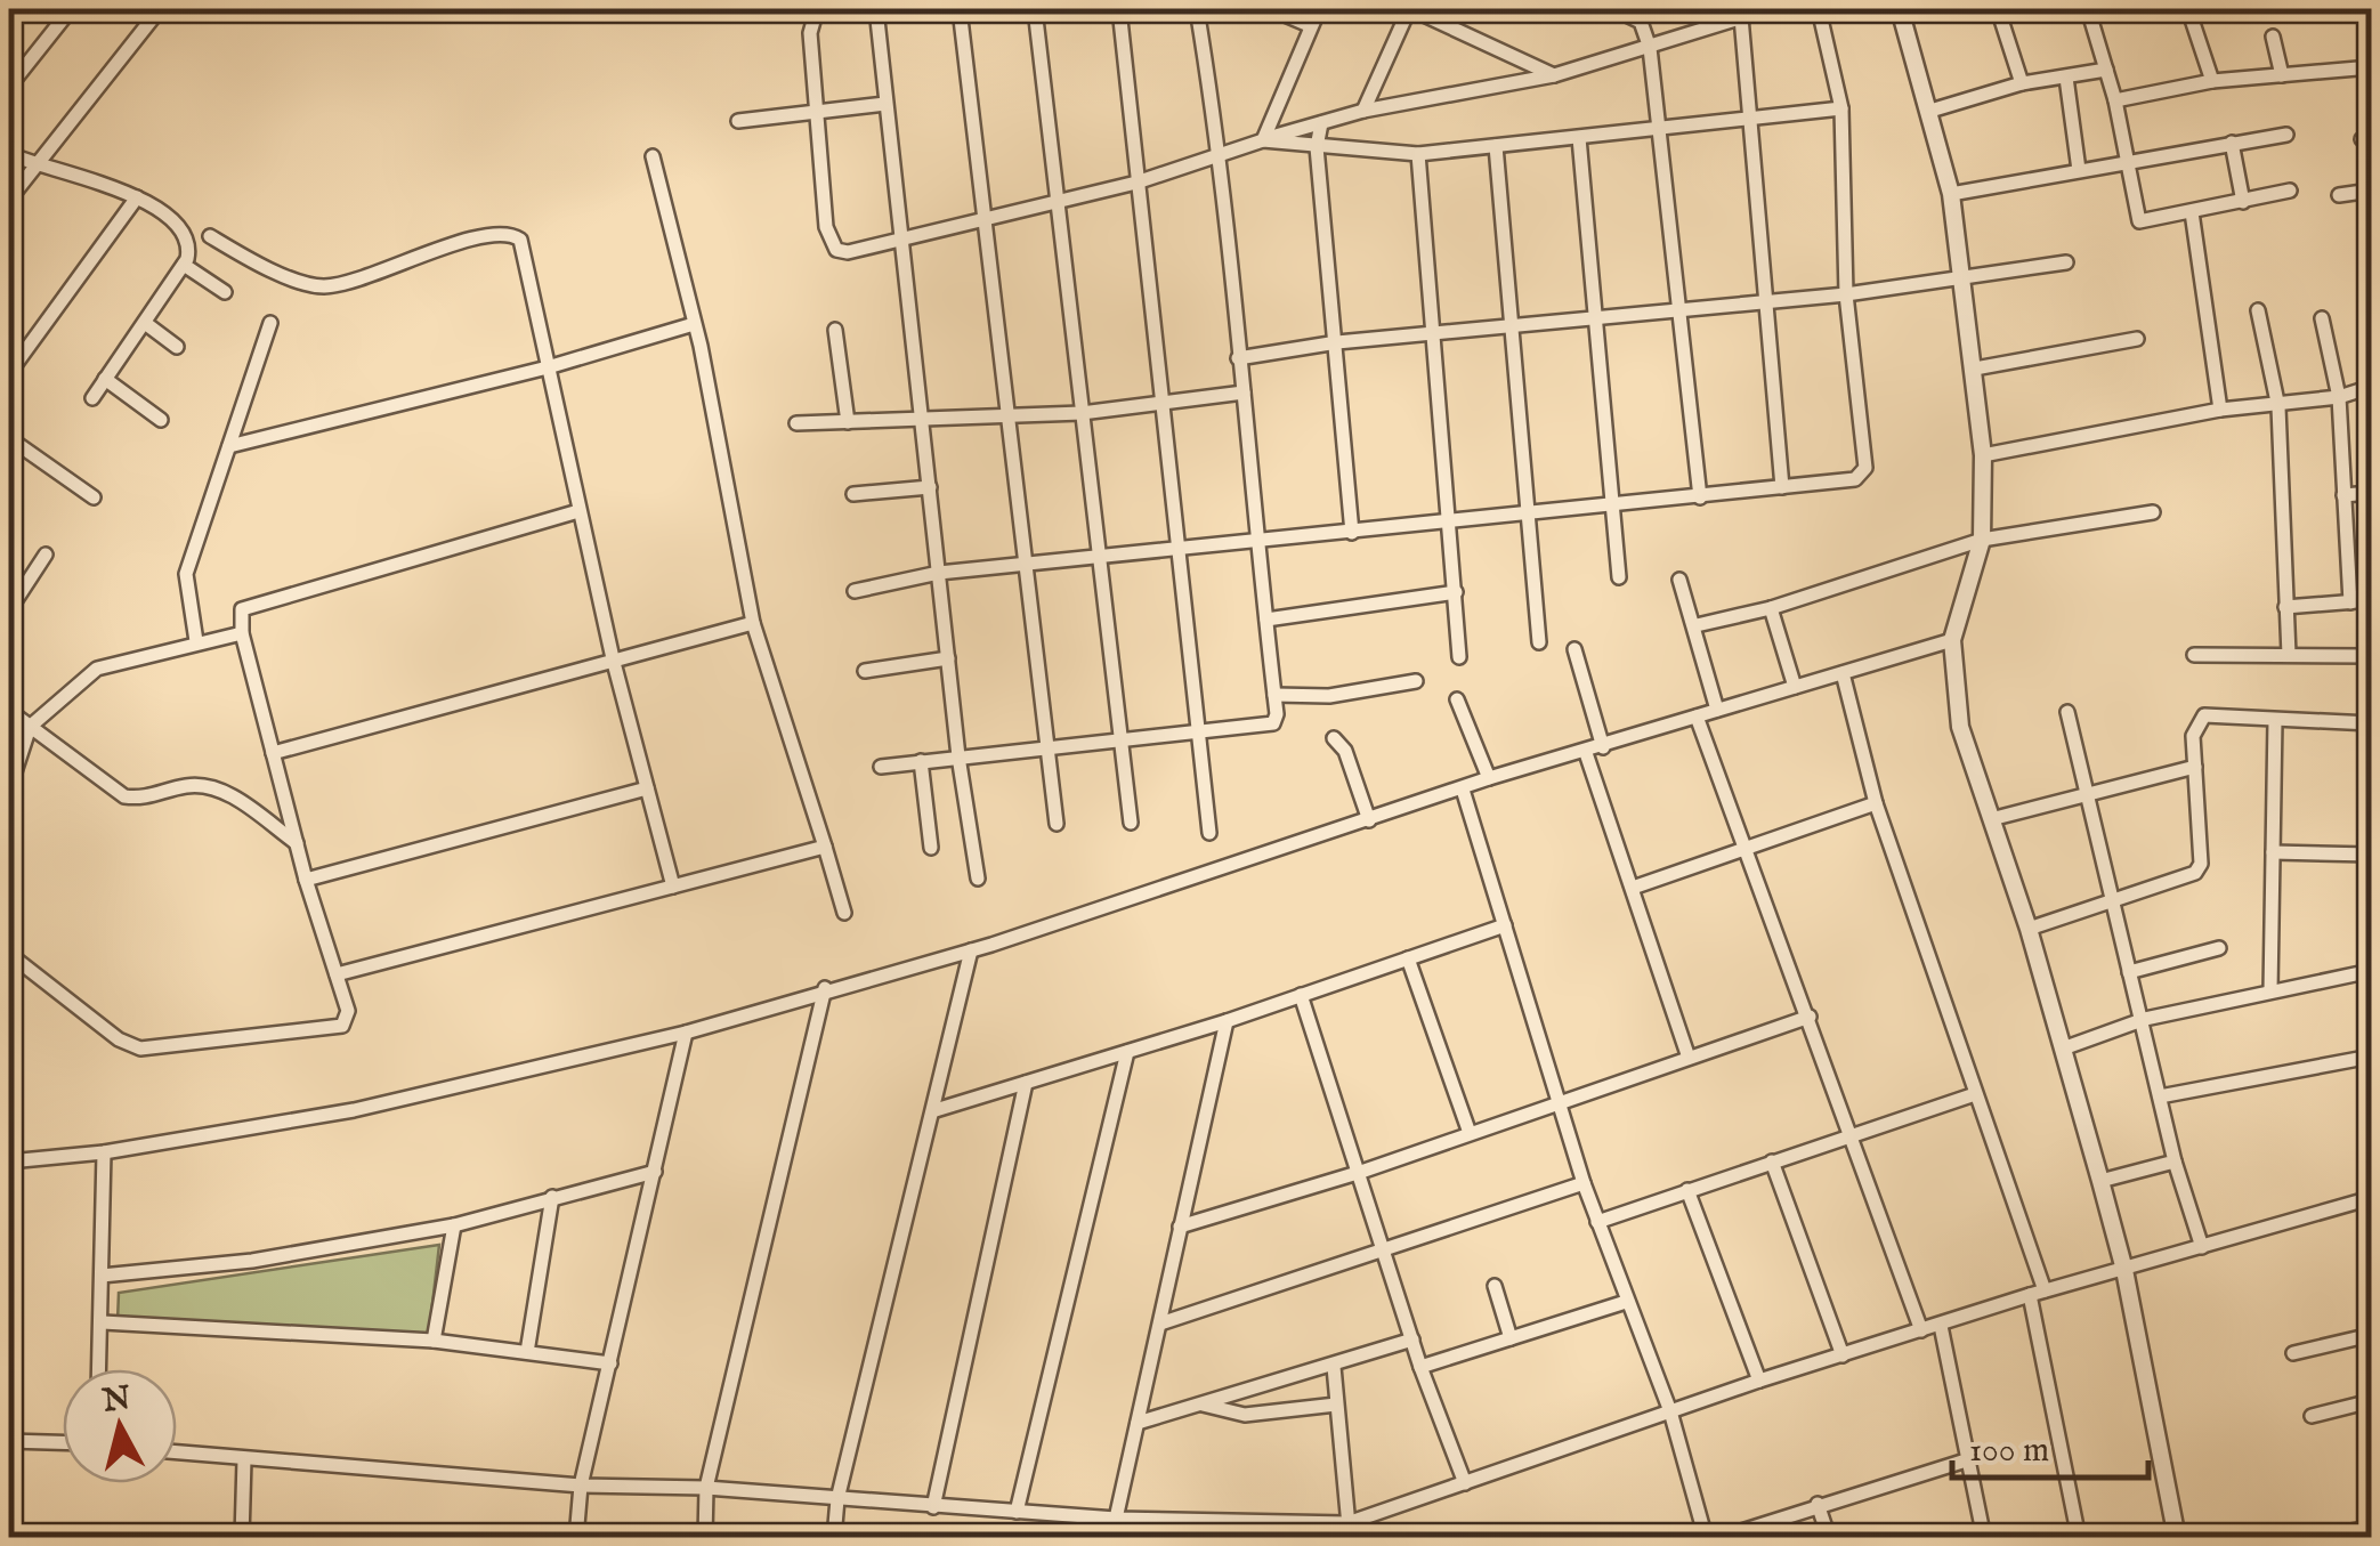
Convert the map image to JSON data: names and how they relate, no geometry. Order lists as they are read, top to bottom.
{
  "scale_bar": "100 m",
  "north": "top"
}
